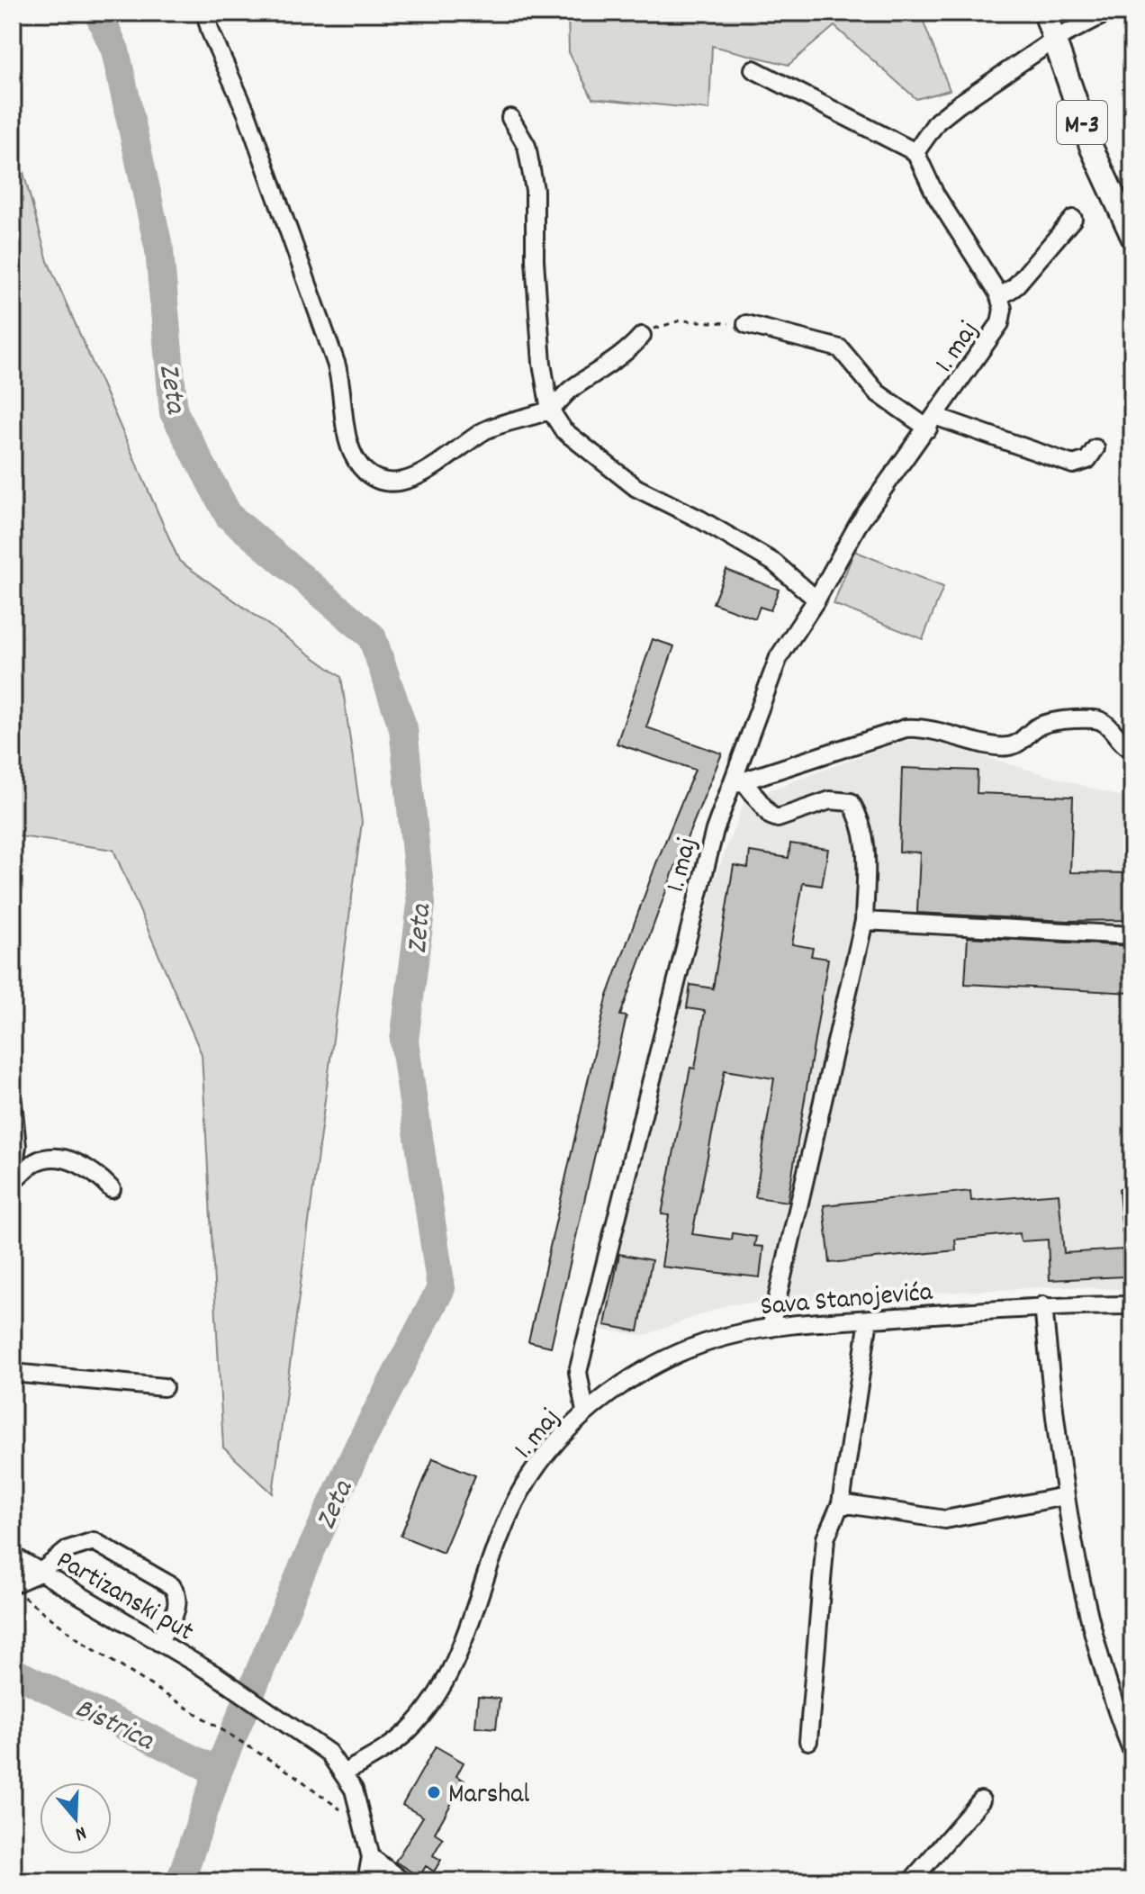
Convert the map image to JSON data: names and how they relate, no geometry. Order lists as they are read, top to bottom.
{
  "streets": {
    "main road": ["M-3"],
    "street": ["1. maj", "Sava Stanojevića", "Partizanski put"]
  },
  "crossings": [
    ["1. maj", "Sava Stanojevića"],
    ["1. maj", "Partizanski put"]
  ],
  "water": ["Zeta", "Bistrica"],
  "places": ["Marshal"],
  "north": "bottom"
}
